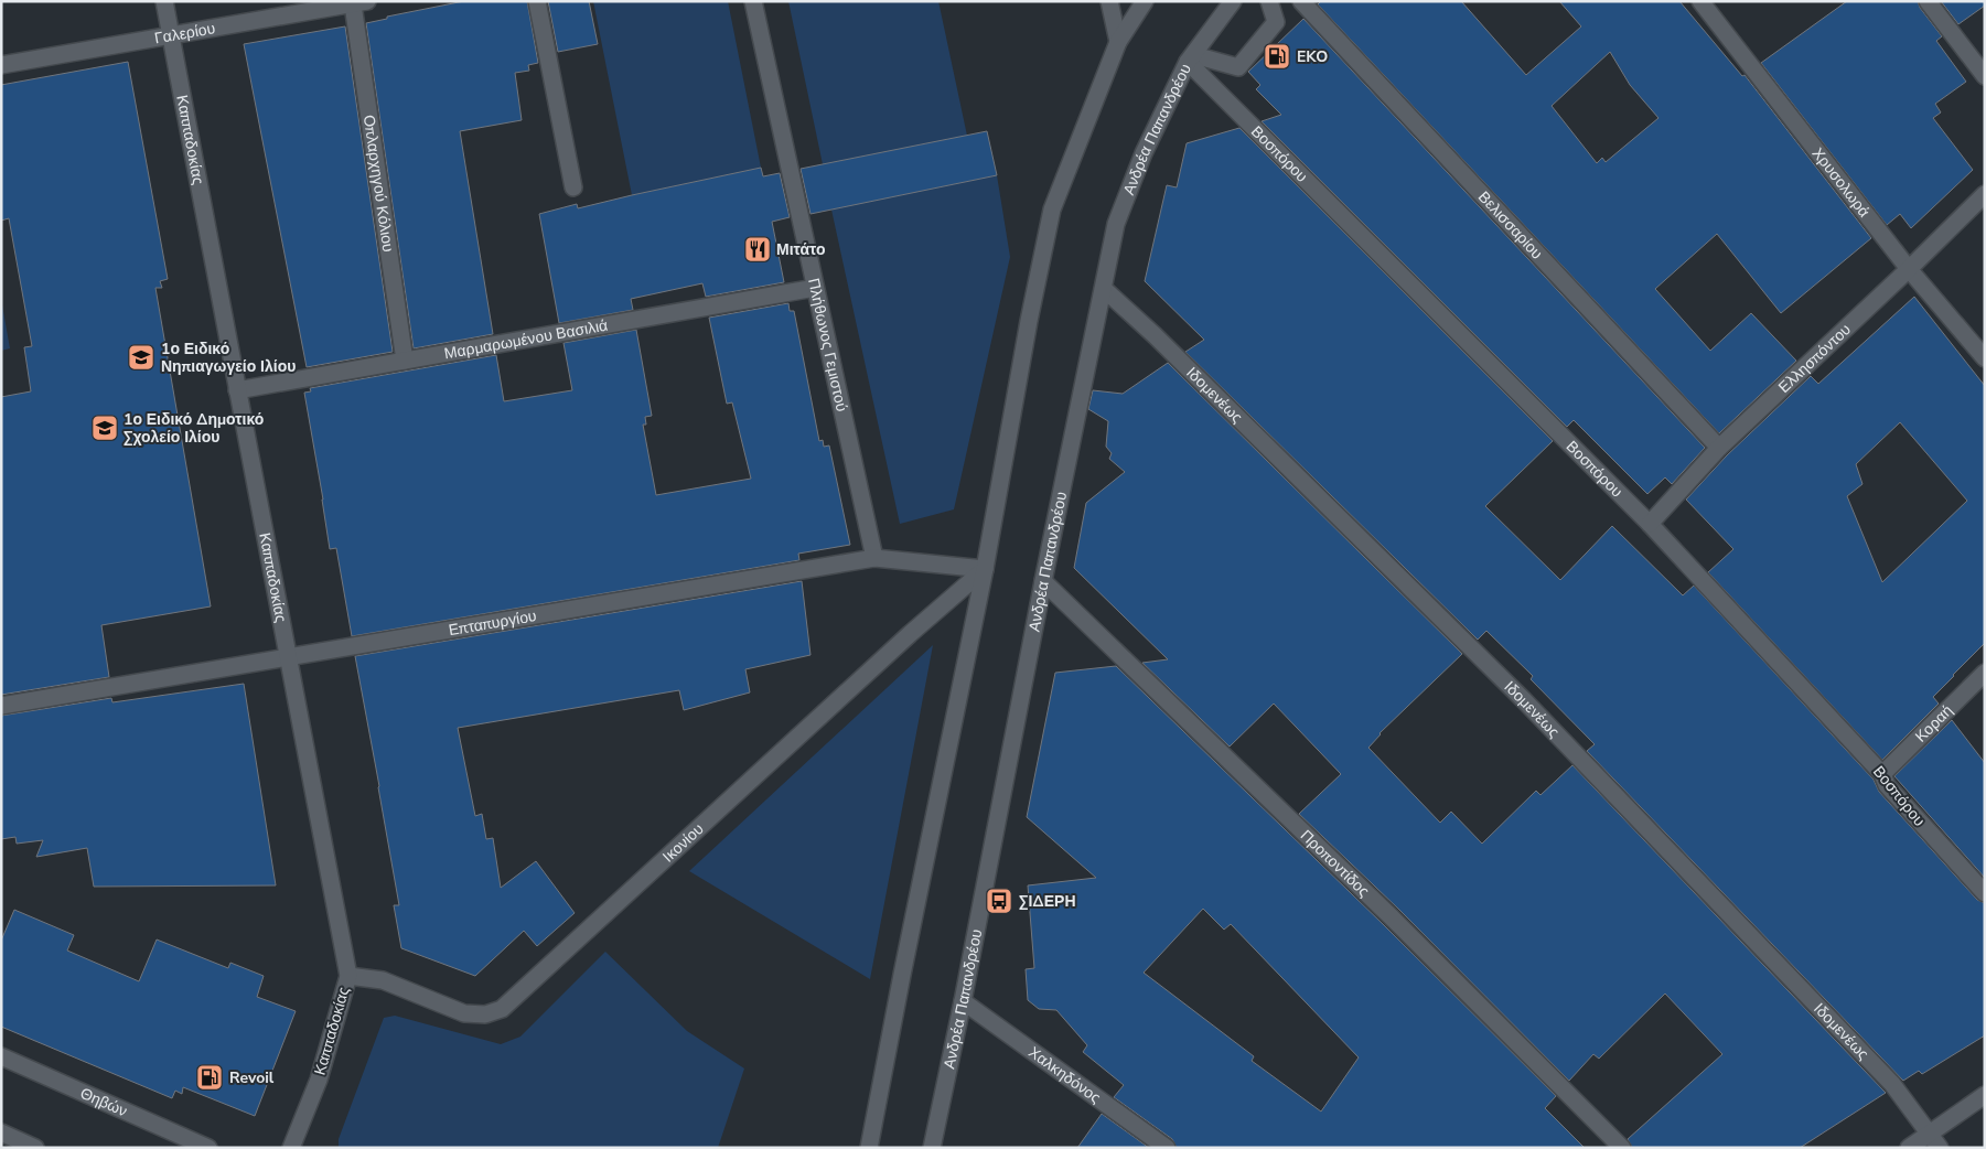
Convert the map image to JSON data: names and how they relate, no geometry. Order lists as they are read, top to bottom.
{
  "streets": {
    "street": [
      "Γαλερίου",
      "Ανδρέα Παπανδρέου",
      "Καππαδοκίας",
      "Βοσπόρου",
      "Χρυσολωρά",
      "Οπλαρχηγού Κόλιου",
      "Βελισσαρίου",
      "Μαρμαρωμένου Βασιλιά",
      "Πλήθωνος Γεμιστού",
      "Ελλησπόντου",
      "Ιδομενέως",
      "Επταπυργίου",
      "Κοραή",
      "Ικονίου",
      "Προποντίδος",
      "Χαλκηδόνος",
      "Θηβών"
    ]
  },
  "crossings": [
    ["Γαλερίου", "Καππαδοκίας"],
    ["Γαλερίου", "Οπλαρχηγού Κόλιου"],
    ["Ανδρέα Παπανδρέου", "Βοσπόρου"],
    ["Ανδρέα Παπανδρέου", "Ιδομενέως"],
    ["Ανδρέα Παπανδρέου", "Προποντίδος"],
    ["Ανδρέα Παπανδρέου", "Χαλκηδόνος"],
    ["Καππαδοκίας", "Μαρμαρωμένου Βασιλιά"],
    ["Καππαδοκίας", "Επταπυργίου"],
    ["Καππαδοκίας", "Ικονίου"],
    ["Βοσπόρου", "Ελλησπόντου"],
    ["Βοσπόρου", "Κοραή"],
    ["Χρυσολωρά", "Ελλησπόντου"],
    ["Οπλαρχηγού Κόλιου", "Μαρμαρωμένου Βασιλιά"],
    ["Βελισσαρίου", "Ελλησπόντου"],
    ["Μαρμαρωμένου Βασιλιά", "Πλήθωνος Γεμιστού"],
    ["Πλήθωνος Γεμιστού", "Επταπυργίου"],
    ["Επταπυργίου", "Ικονίου"]
  ],
  "places": {
    "fuel station": ["EKO", "Revoil"],
    "restaurant": ["Μιτάτο"],
    "school or university": ["1ο Ειδικό Νηπιαγωγείο Ιλίου", "1ο Ειδικό Δημοτικό Σχολείο Ιλίου"],
    "bus stop": ["ΣΙΔΕΡΗ"]
  }
}
